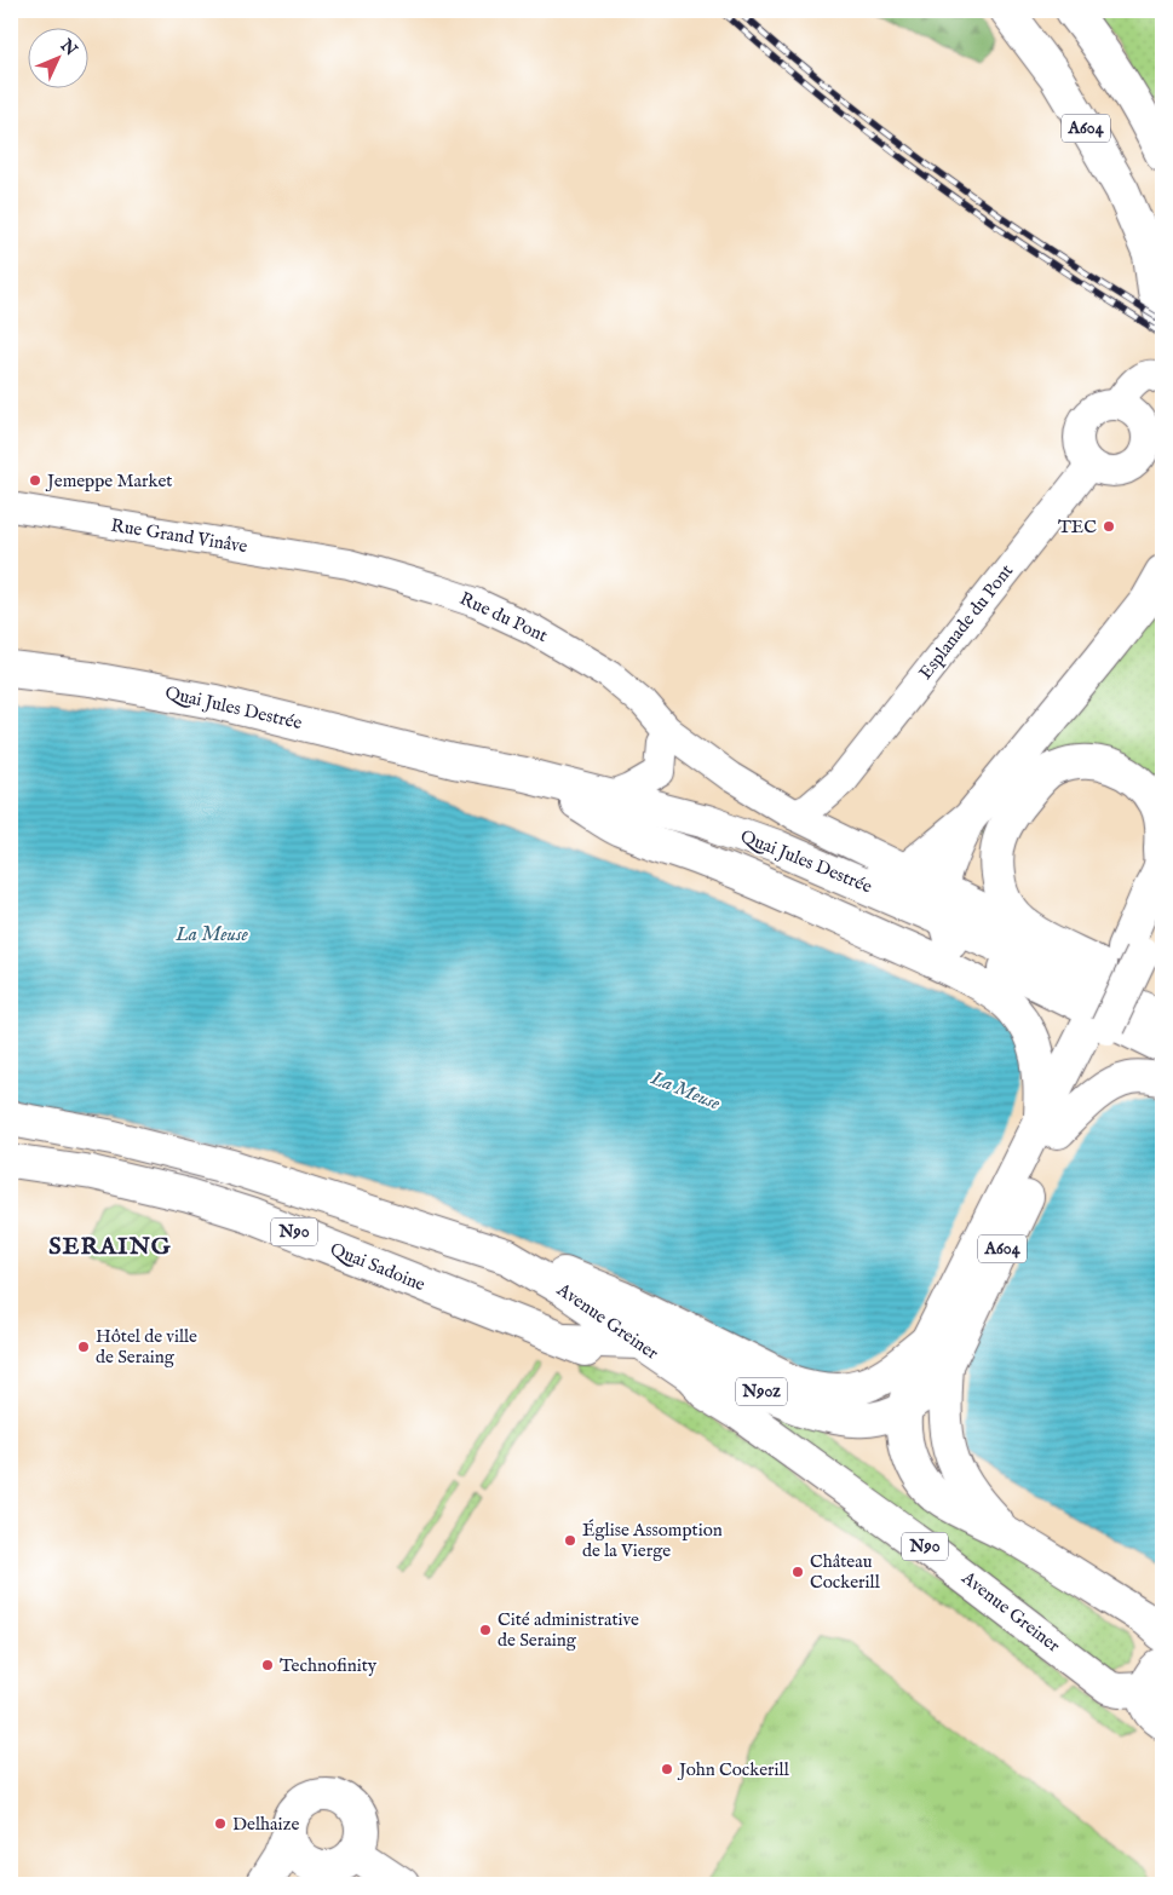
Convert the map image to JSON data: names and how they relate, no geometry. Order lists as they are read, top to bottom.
{
  "streets": {
    "main road": [
      "A604",
      "Quai Jules Destrée",
      "N90",
      "Quai Sadoine",
      "Avenue Greiner",
      "N90z"
    ],
    "street": ["Rue Grand Vinâve", "Rue du Pont", "Esplanade du Pont"]
  },
  "crossings": [
    ["A604", "Quai Jules Destrée"],
    ["A604", "N90z"],
    ["Rue Grand Vinâve", "Rue du Pont"],
    ["N90", "Avenue Greiner"],
    ["N90", "N90z"],
    ["Quai Sadoine", "Avenue Greiner"],
    ["Quai Sadoine", "N90z"],
    ["Avenue Greiner", "N90z"]
  ],
  "districts": ["SERAING"],
  "water": ["La Meuse"],
  "places": [
    "Jemeppe Market",
    "TEC",
    "Hôtel de ville de Seraing",
    "Église Assomption de la Vierge",
    "Château Cockerill",
    "Cité administrative de Seraing",
    "Technofinity",
    "John Cockerill",
    "Delhaize"
  ],
  "north": "top right"
}
